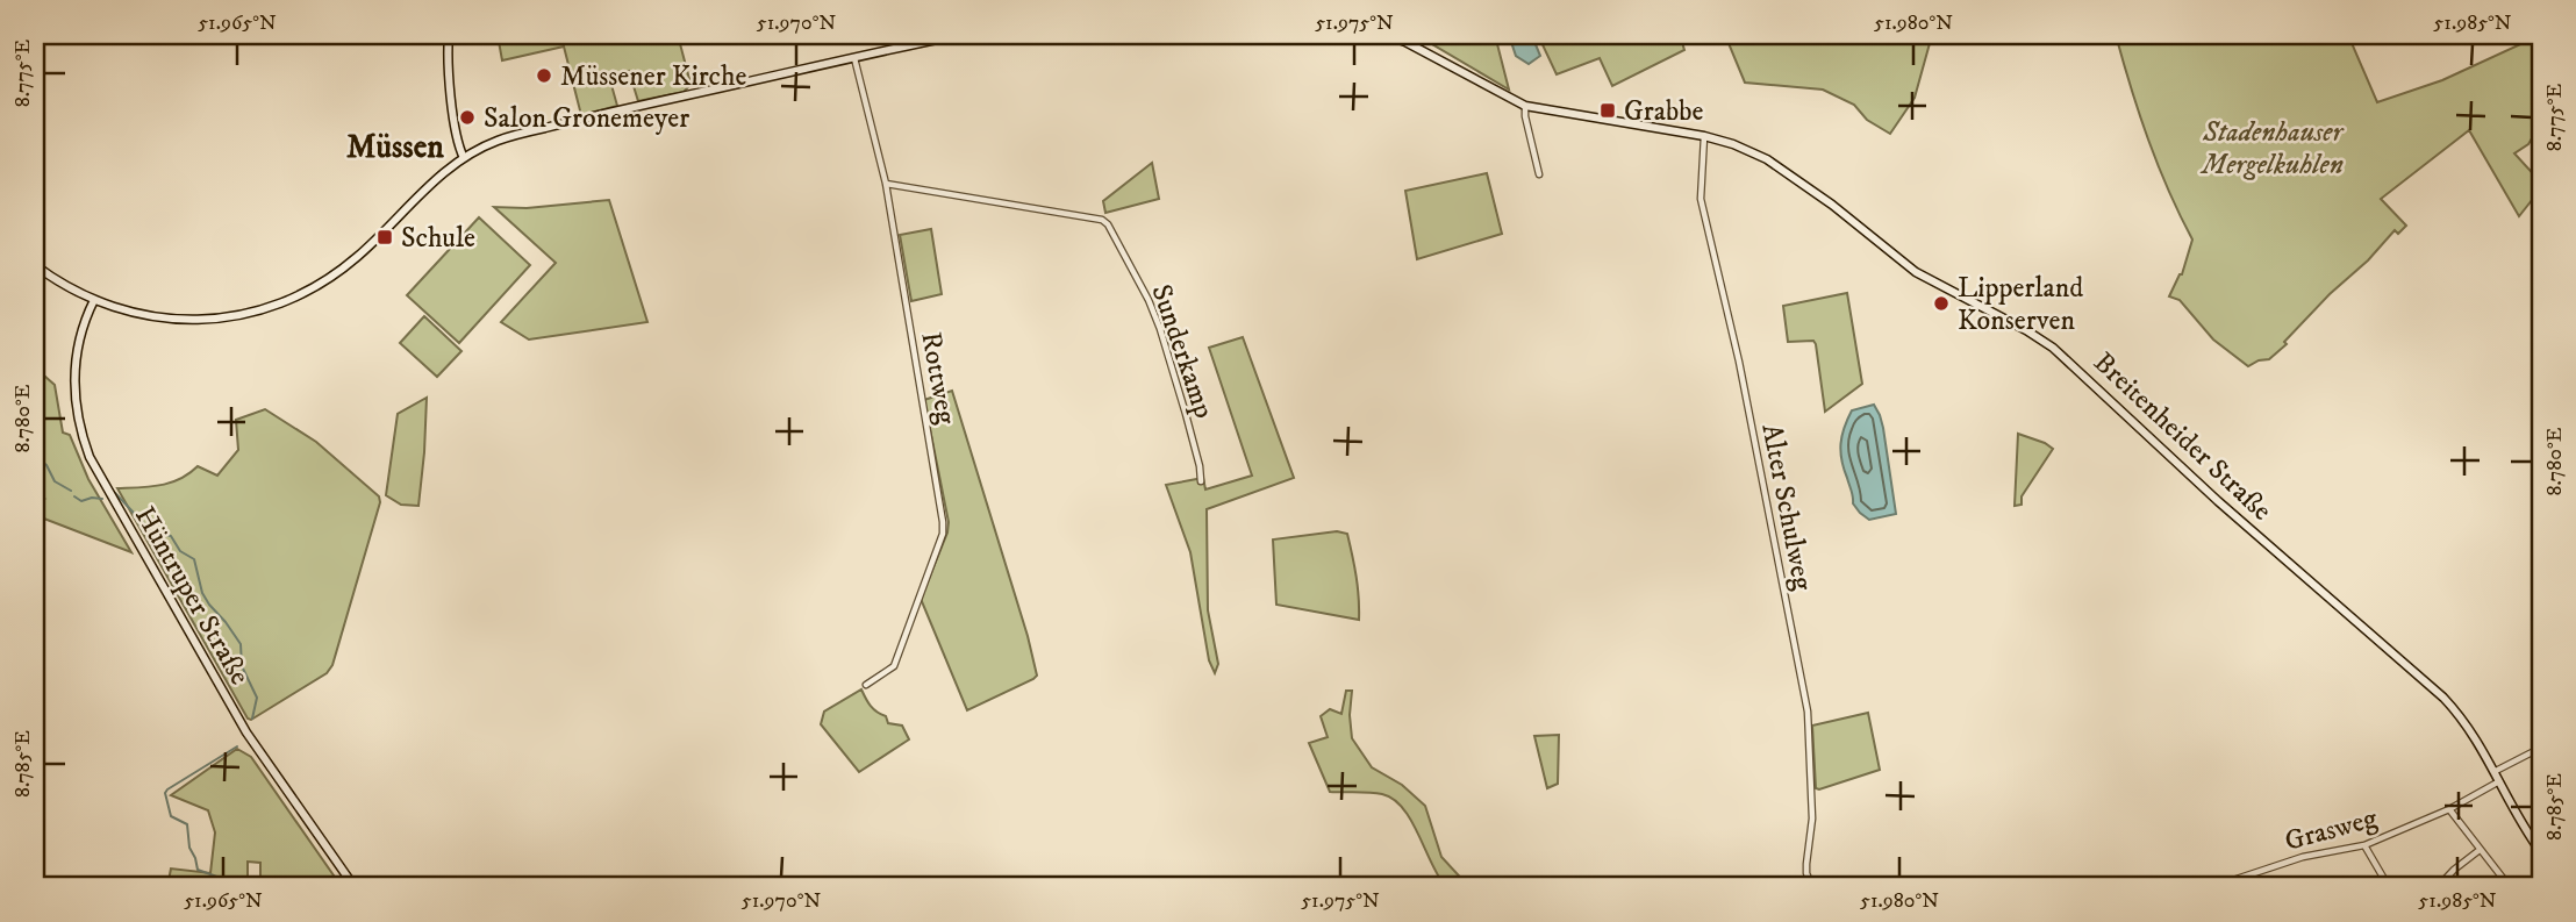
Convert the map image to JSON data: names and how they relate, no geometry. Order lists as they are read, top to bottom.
{
  "streets": {
    "street": [
      "Sunderkamp",
      "Rottweg",
      "Breitenheider Straße",
      "Alter Schulweg",
      "Hüntruper Straße",
      "Grasweg"
    ]
  },
  "crossings": [
    ["Sunderkamp", "Rottweg"],
    ["Breitenheider Straße", "Alter Schulweg"],
    ["Breitenheider Straße", "Grasweg"]
  ],
  "districts": ["Müssen"],
  "parks": ["Stadenhauser Mergelkuhlen"],
  "places": {
    "other": ["Müssener Kirche", "Salon Gronemeyer", "Lipperland Konserven"],
    "transit": ["Grabbe", "Schule"]
  },
  "coordinates": [
    "51.965°N",
    "51.970°N",
    "51.975°N",
    "51.980°N",
    "51.985°N",
    "8.775°E",
    "8.780°E",
    "8.785°E"
  ]
}
